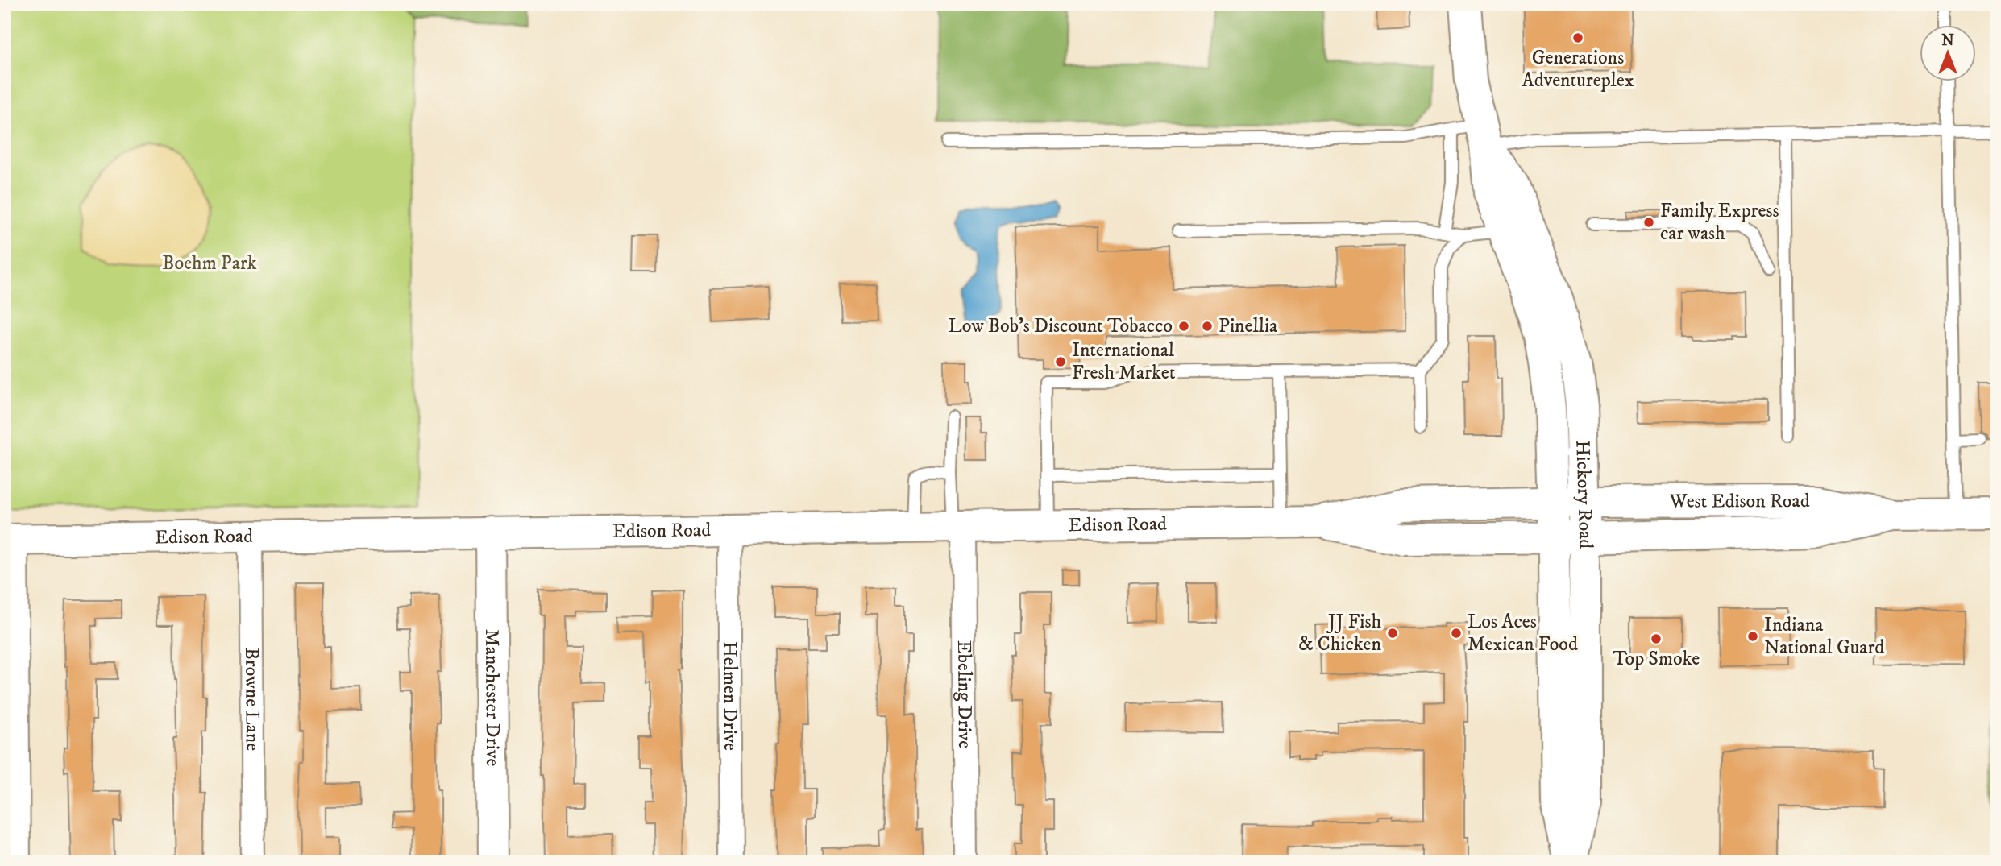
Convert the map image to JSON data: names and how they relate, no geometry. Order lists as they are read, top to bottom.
{
  "streets": {
    "main road": [
      "Hickory Road",
      "West Edison Road",
      "Edison Road",
      "Manchester Drive"
    ],
    "street": ["Ebeling Drive", "Helmen Drive", "Browne Lane"]
  },
  "crossings": [
    ["Hickory Road", "West Edison Road"],
    ["Hickory Road", "Edison Road"],
    ["West Edison Road", "Edison Road"],
    ["Edison Road", "Ebeling Drive"],
    ["Edison Road", "Helmen Drive"],
    ["Edison Road", "Manchester Drive"],
    ["Edison Road", "Browne Lane"]
  ],
  "parks": ["Boehm Park"],
  "places": [
    "Generations Adventureplex",
    "Family Express car wash",
    "Low Bob's Discount Tobacco",
    "Pinellia",
    "International Fresh Market",
    "JJ Fish & Chicken",
    "Los Aces Mexican Food",
    "Indiana National Guard",
    "Top Smoke"
  ],
  "north": "top"
}
